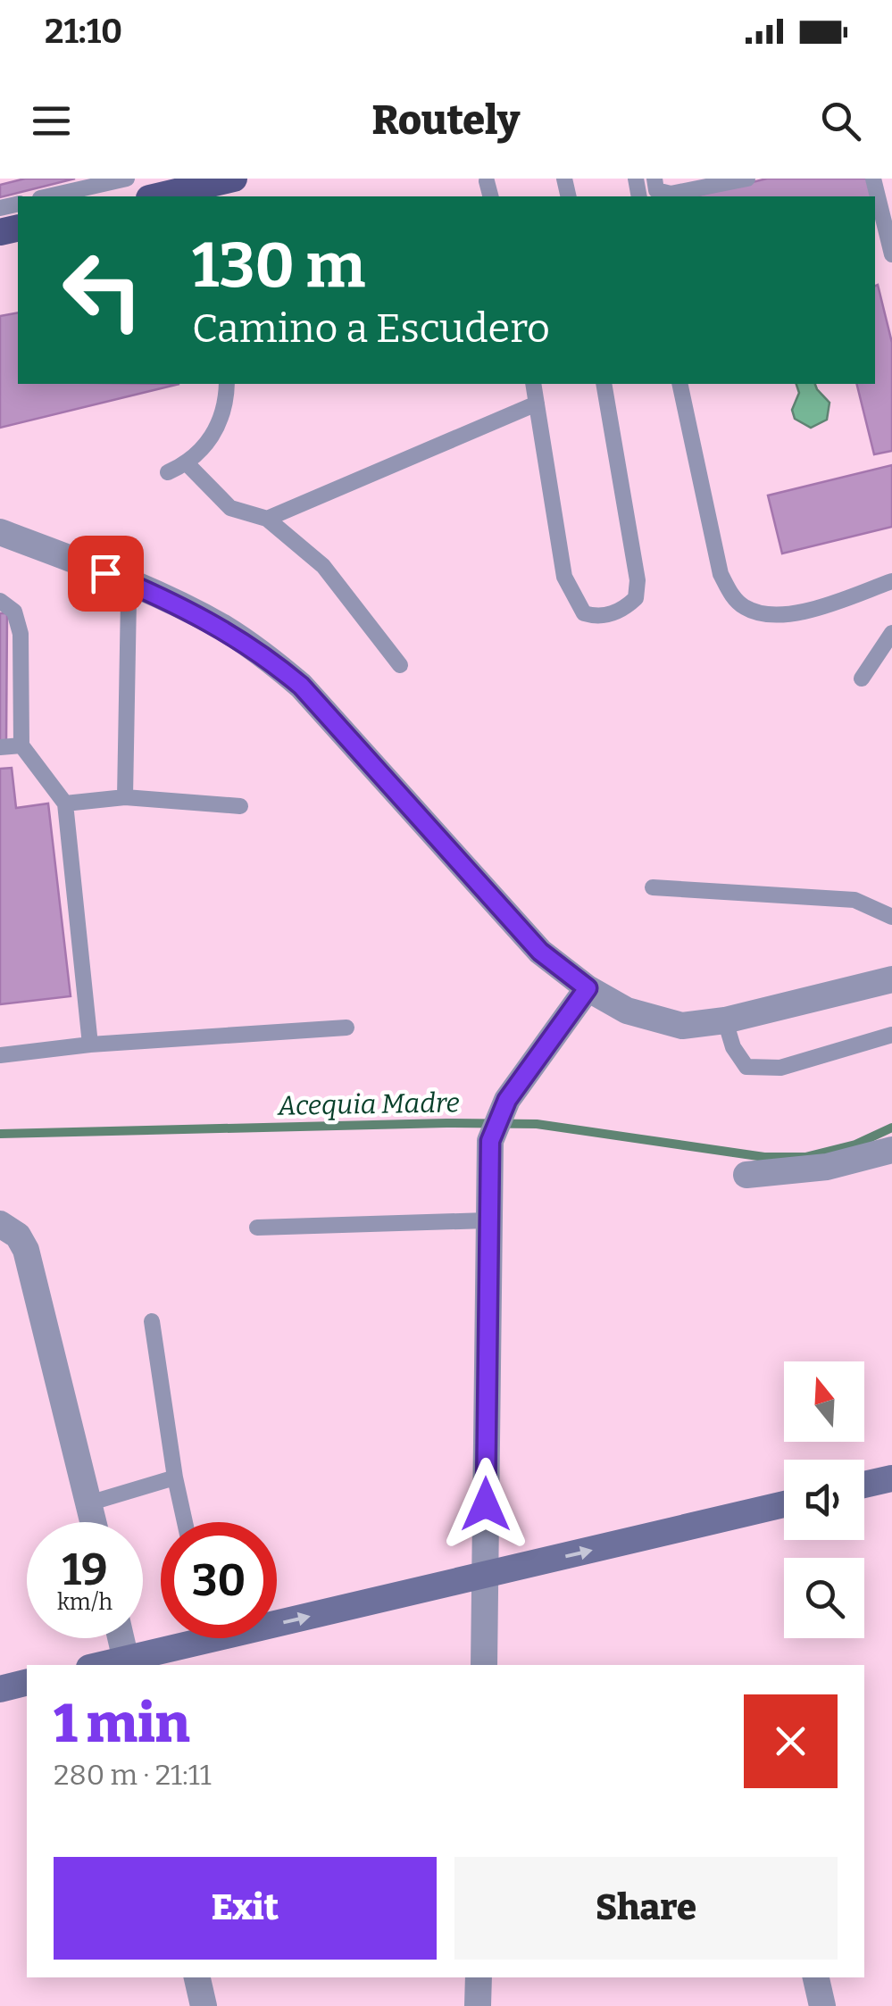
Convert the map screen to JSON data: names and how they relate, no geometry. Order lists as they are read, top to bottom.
{
  "water": ["Acequia Madre"],
  "north": "top",
  "page": {
    "status": "21:10",
    "header": "Routely",
    "turn": ["130 m", "Camino a Escudero"],
    "speed": "19 km/h",
    "limit": "30",
    "heading": ["1 min", "280 m · 21:11"],
    "buttons": ["Exit", "Share"]
  }
}
